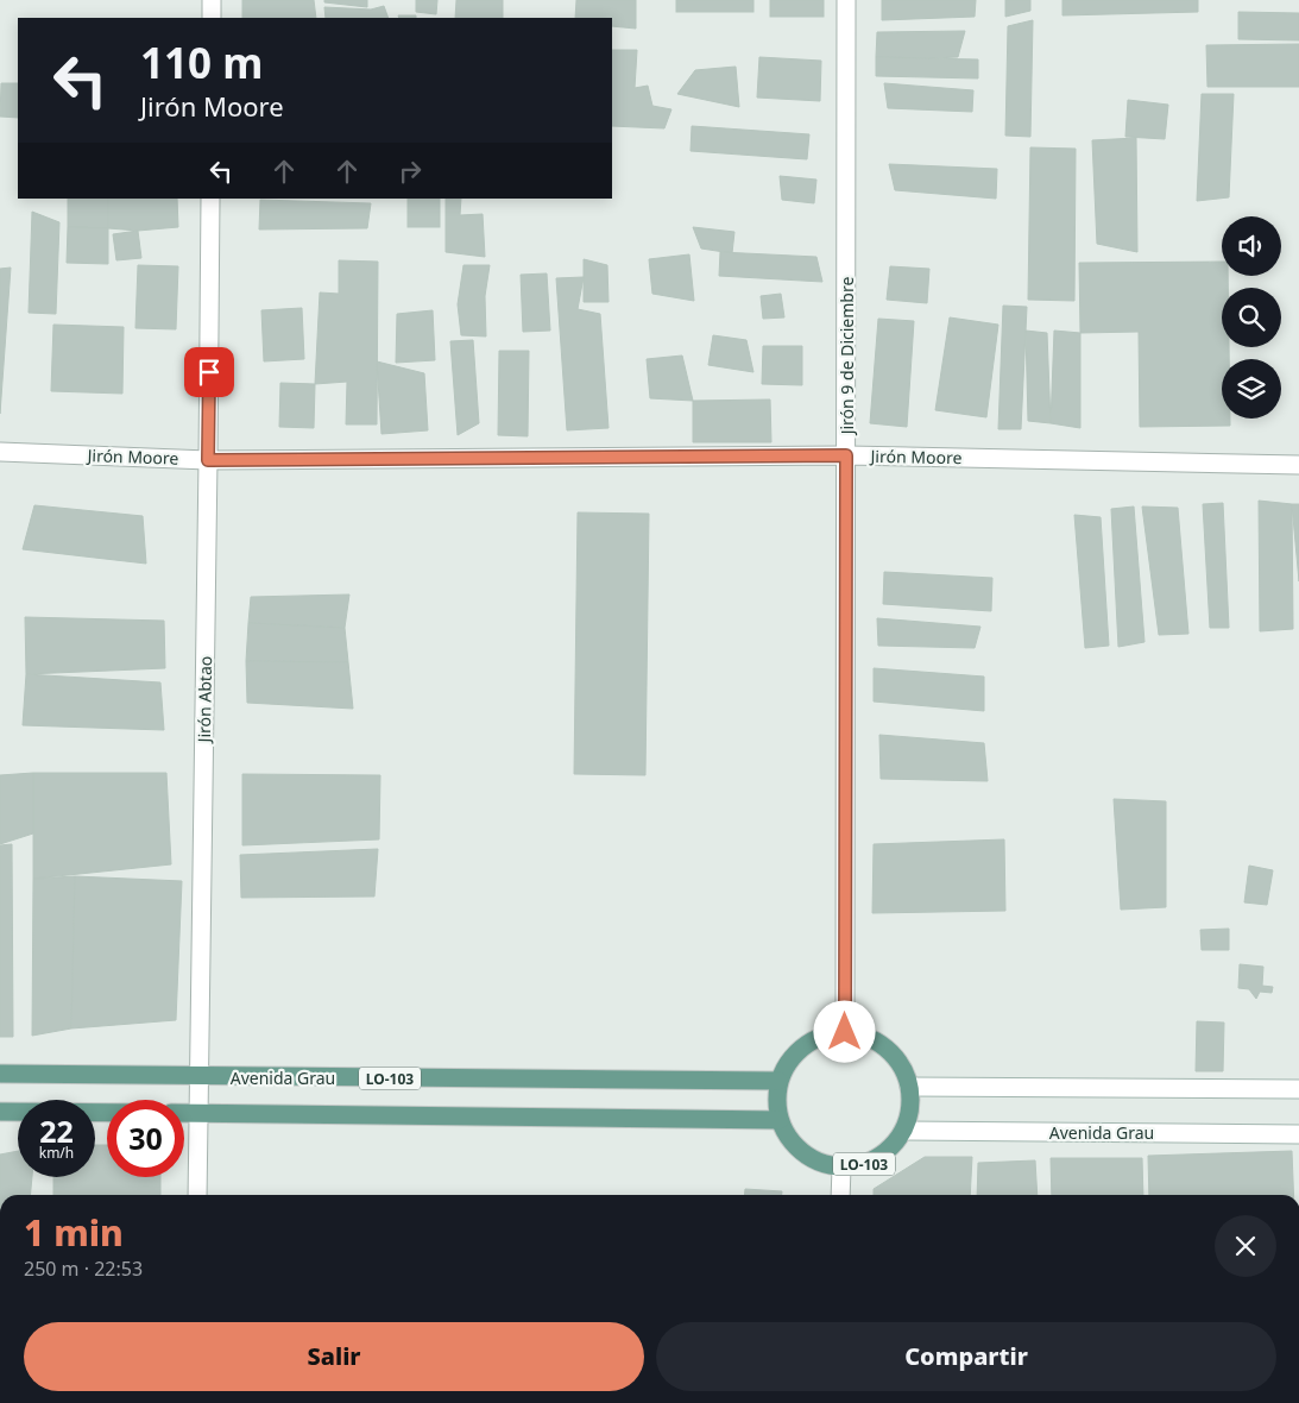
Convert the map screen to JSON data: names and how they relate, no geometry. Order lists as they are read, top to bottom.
{
  "streets": {
    "main road": ["Avenida Grau", "LO-103"],
    "street": ["Jirón 9 de Diciembre", "Jirón Moore", "Jirón Abtao"]
  },
  "crossings": [
    ["Jirón 9 de Diciembre", "Jirón Moore"],
    ["Jirón 9 de Diciembre", "Avenida Grau"],
    ["Jirón 9 de Diciembre", "LO-103"],
    ["Jirón Moore", "Jirón Abtao"],
    ["Jirón Abtao", "Avenida Grau"],
    ["Avenida Grau", "LO-103"]
  ],
  "page": {
    "turn": ["110 m", "Jirón Moore"],
    "speed": "22 km/h",
    "limit": "30",
    "heading": ["1 min", "250 m · 22:53"],
    "buttons": ["Salir", "Compartir"]
  }
}
